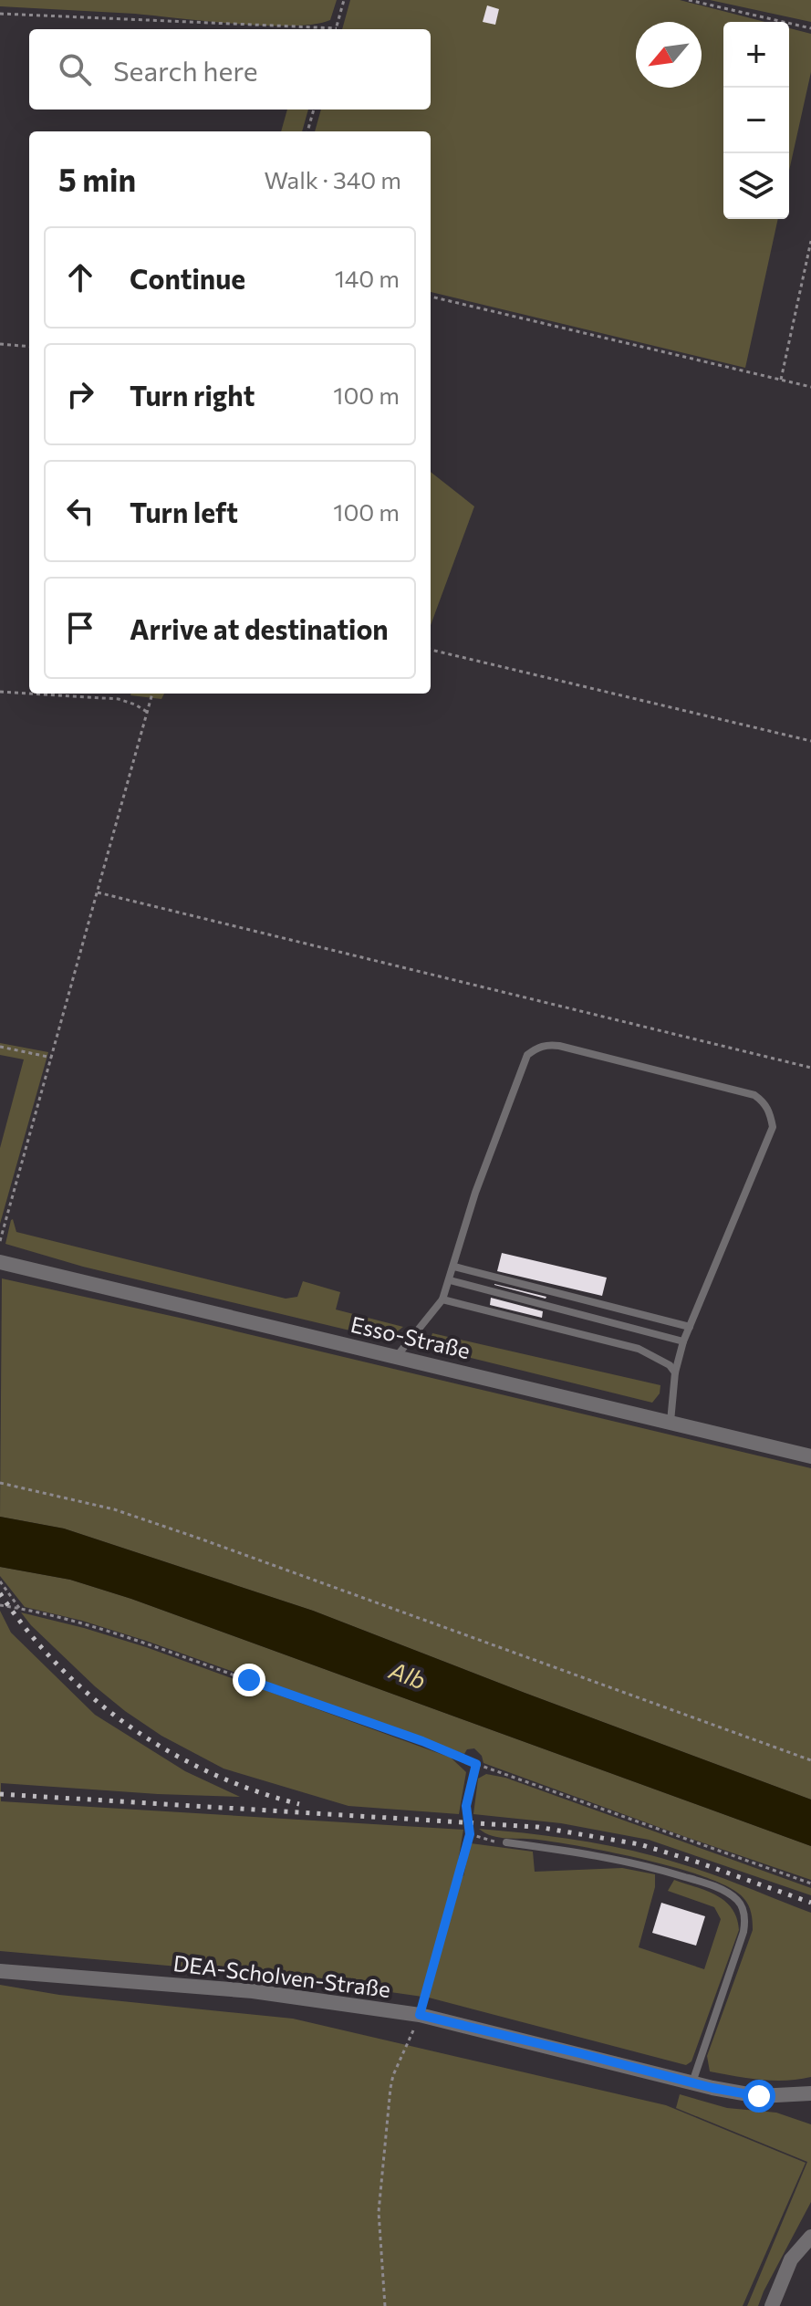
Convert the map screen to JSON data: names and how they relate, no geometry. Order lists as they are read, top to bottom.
{
  "streets": {
    "street": ["Esso-Straße", "DEA-Scholven-Straße"]
  },
  "water": ["Alb"],
  "north": "bottom left",
  "page": {
    "map_buttons": ["+", "−"],
    "search": "Search here",
    "heading": ["5 min", "Walk · 340 m"],
    "list": [
      ["Continue", "140 m"],
      ["Turn right", "100 m"],
      ["Turn left", "100 m"],
      "Arrive at destination"
    ]
  }
}
